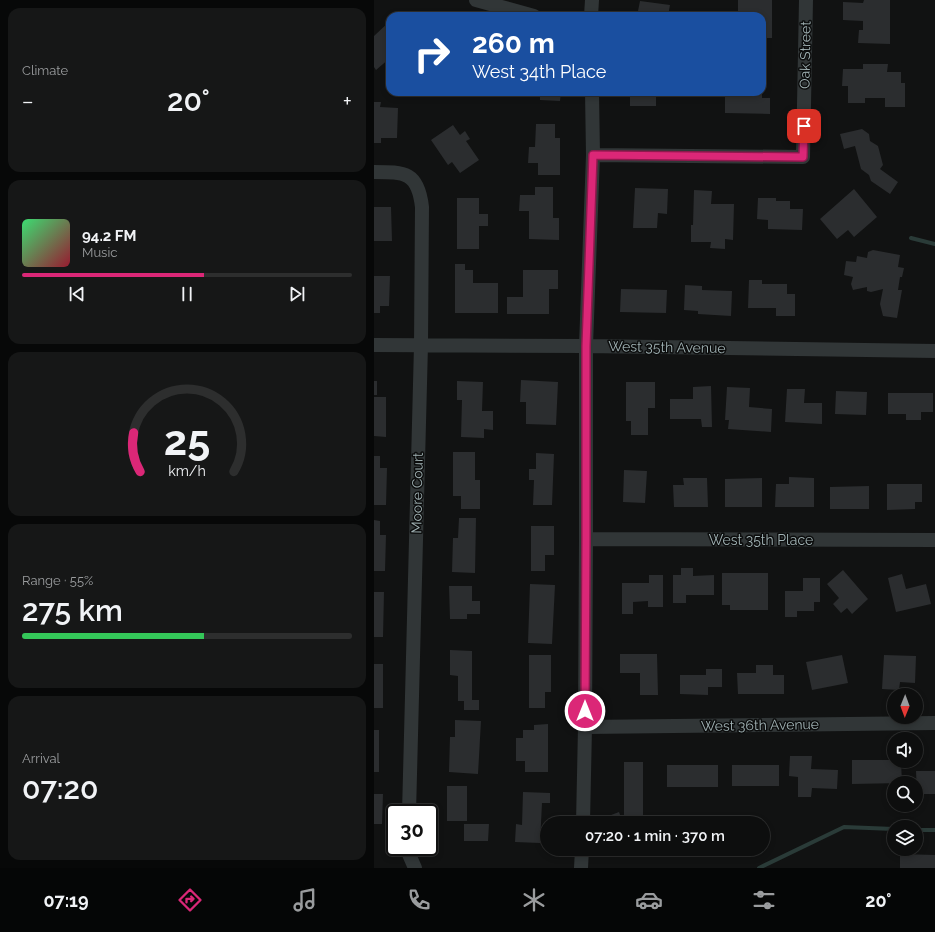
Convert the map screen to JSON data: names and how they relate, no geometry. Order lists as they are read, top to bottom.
{
  "streets": {
    "street": [
      "Oak Street",
      "West 35th Avenue",
      "Moore Court",
      "West 35th Place",
      "West 36th Avenue"
    ]
  },
  "crossings": [
    ["West 35th Avenue", "Moore Court"]
  ],
  "north": "bottom",
  "page": {
    "tile": [
      "Climate",
      ["Range · 55%", "275 km"],
      ["Arrival", "07:20"]
    ],
    "turn": ["260 m", "West 34th Place"],
    "heat": ["−", "20°", "+"],
    "song": ["94.2 FM", "Music"],
    "limit": "30",
    "trip": "07:20 · 1 min · 370 m",
    "tabs": ["07:19", "20°"],
    "gauge": ["25", "km/h"]
  }
}
